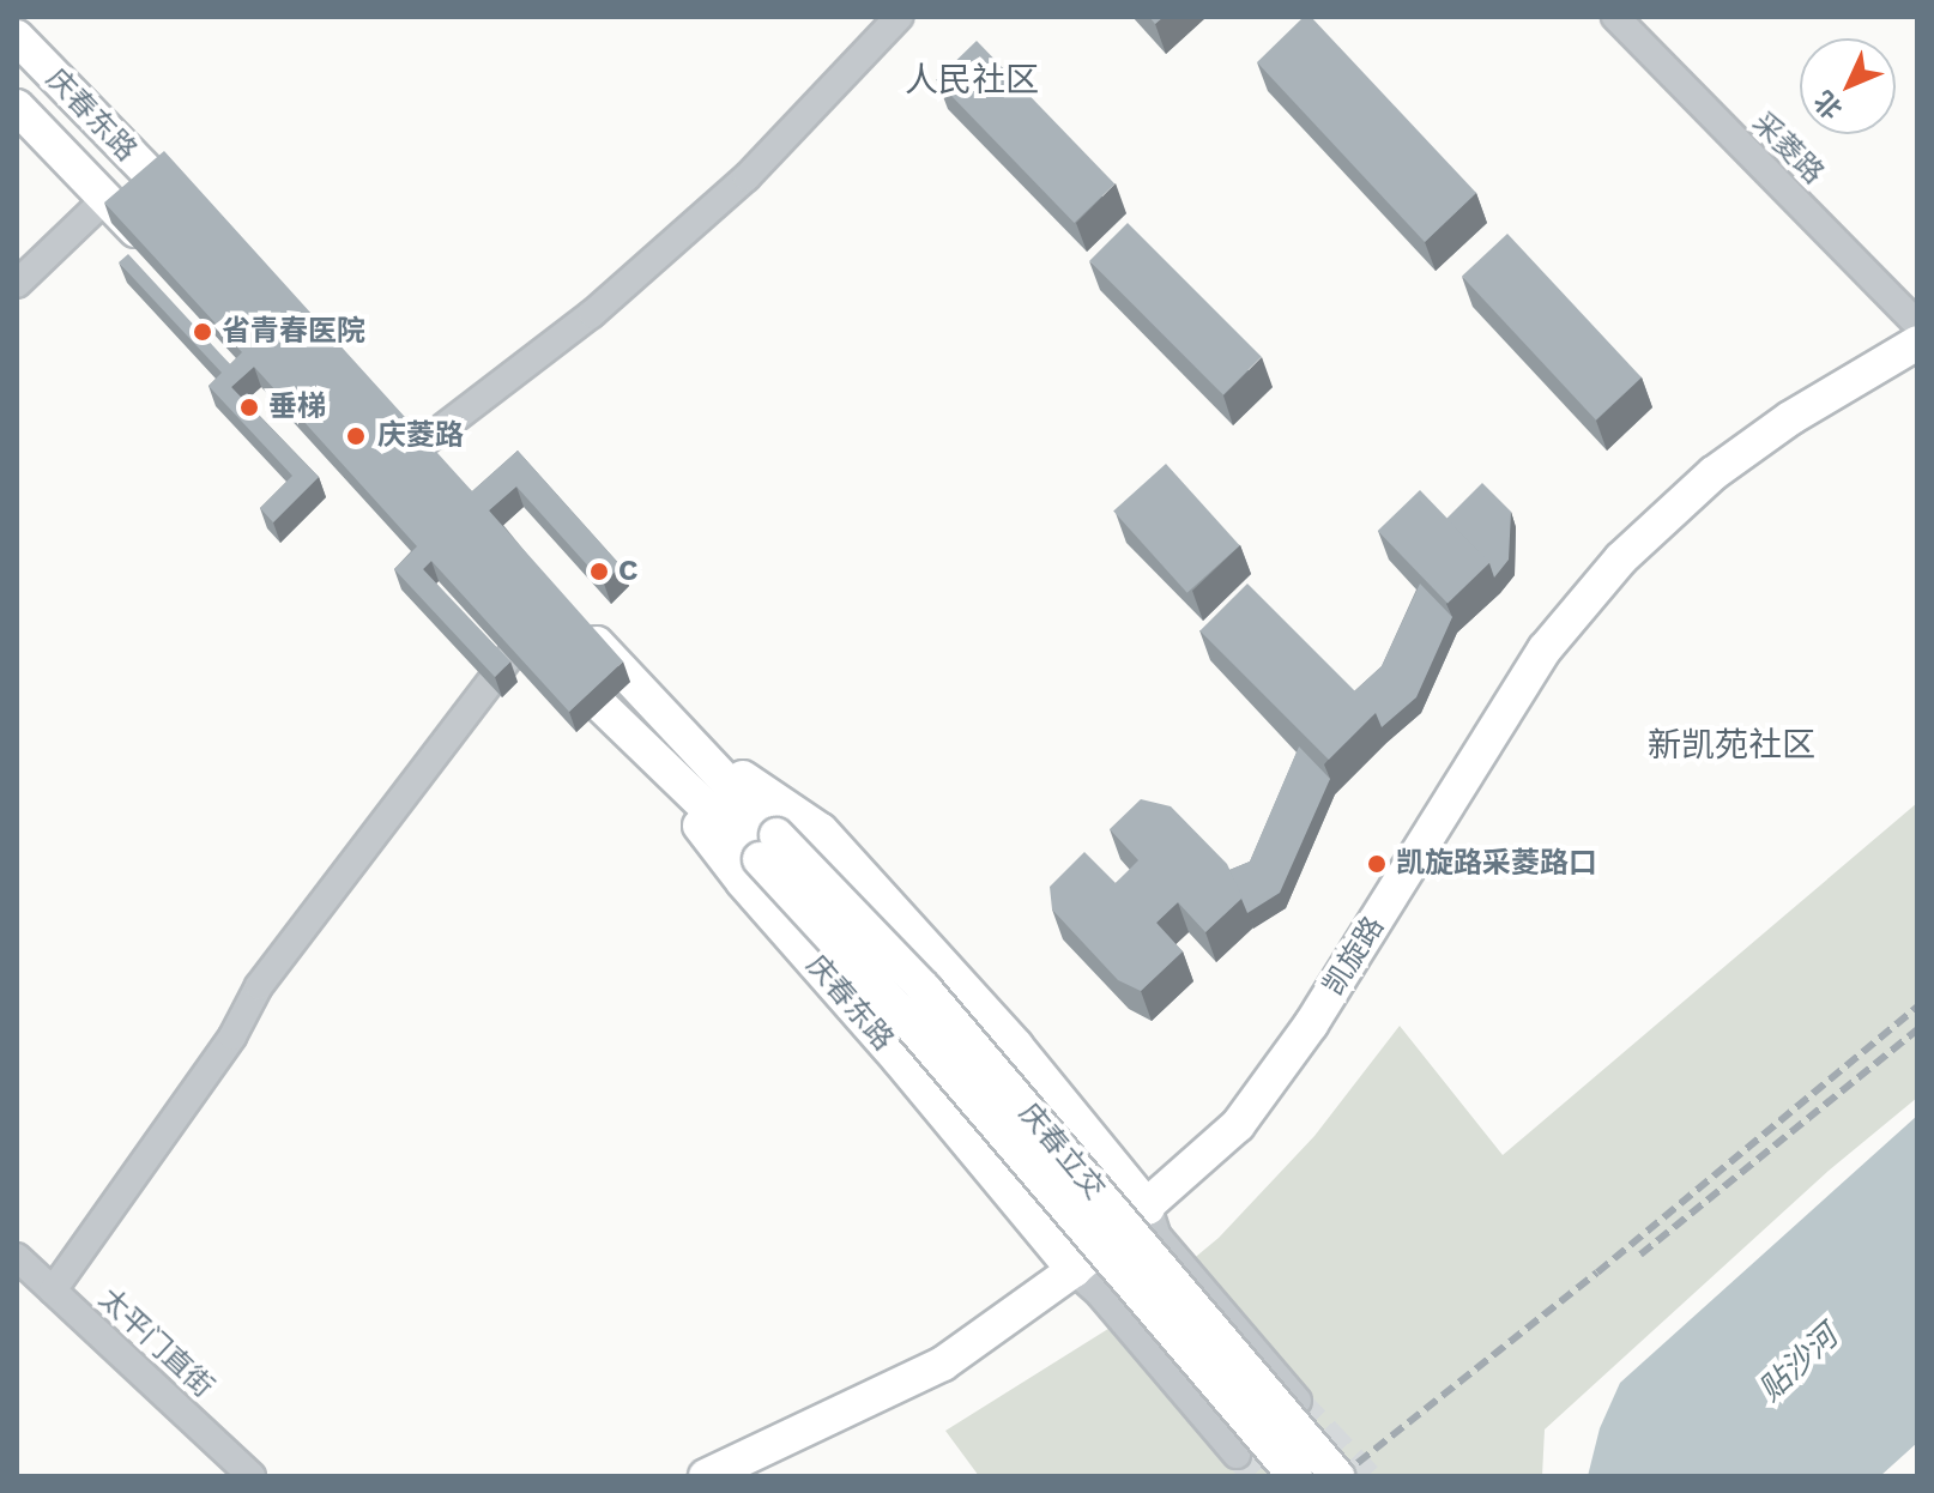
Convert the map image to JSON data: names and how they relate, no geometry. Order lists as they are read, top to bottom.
{
  "streets": {
    "main road": ["庆春东路", "凯旋路", "庆春立交"],
    "street": ["采菱路", "太平门直街"]
  },
  "crossings": [
    ["庆春东路", "凯旋路"],
    ["庆春东路", "庆春立交"]
  ],
  "districts": ["人民社区", "新凯苑社区"],
  "water": ["贴沙河"],
  "places": [
    "省青春医院",
    "垂梯",
    "庆菱路",
    "C",
    "凯旋路采菱路口"
  ],
  "north": "bottom left"
}
